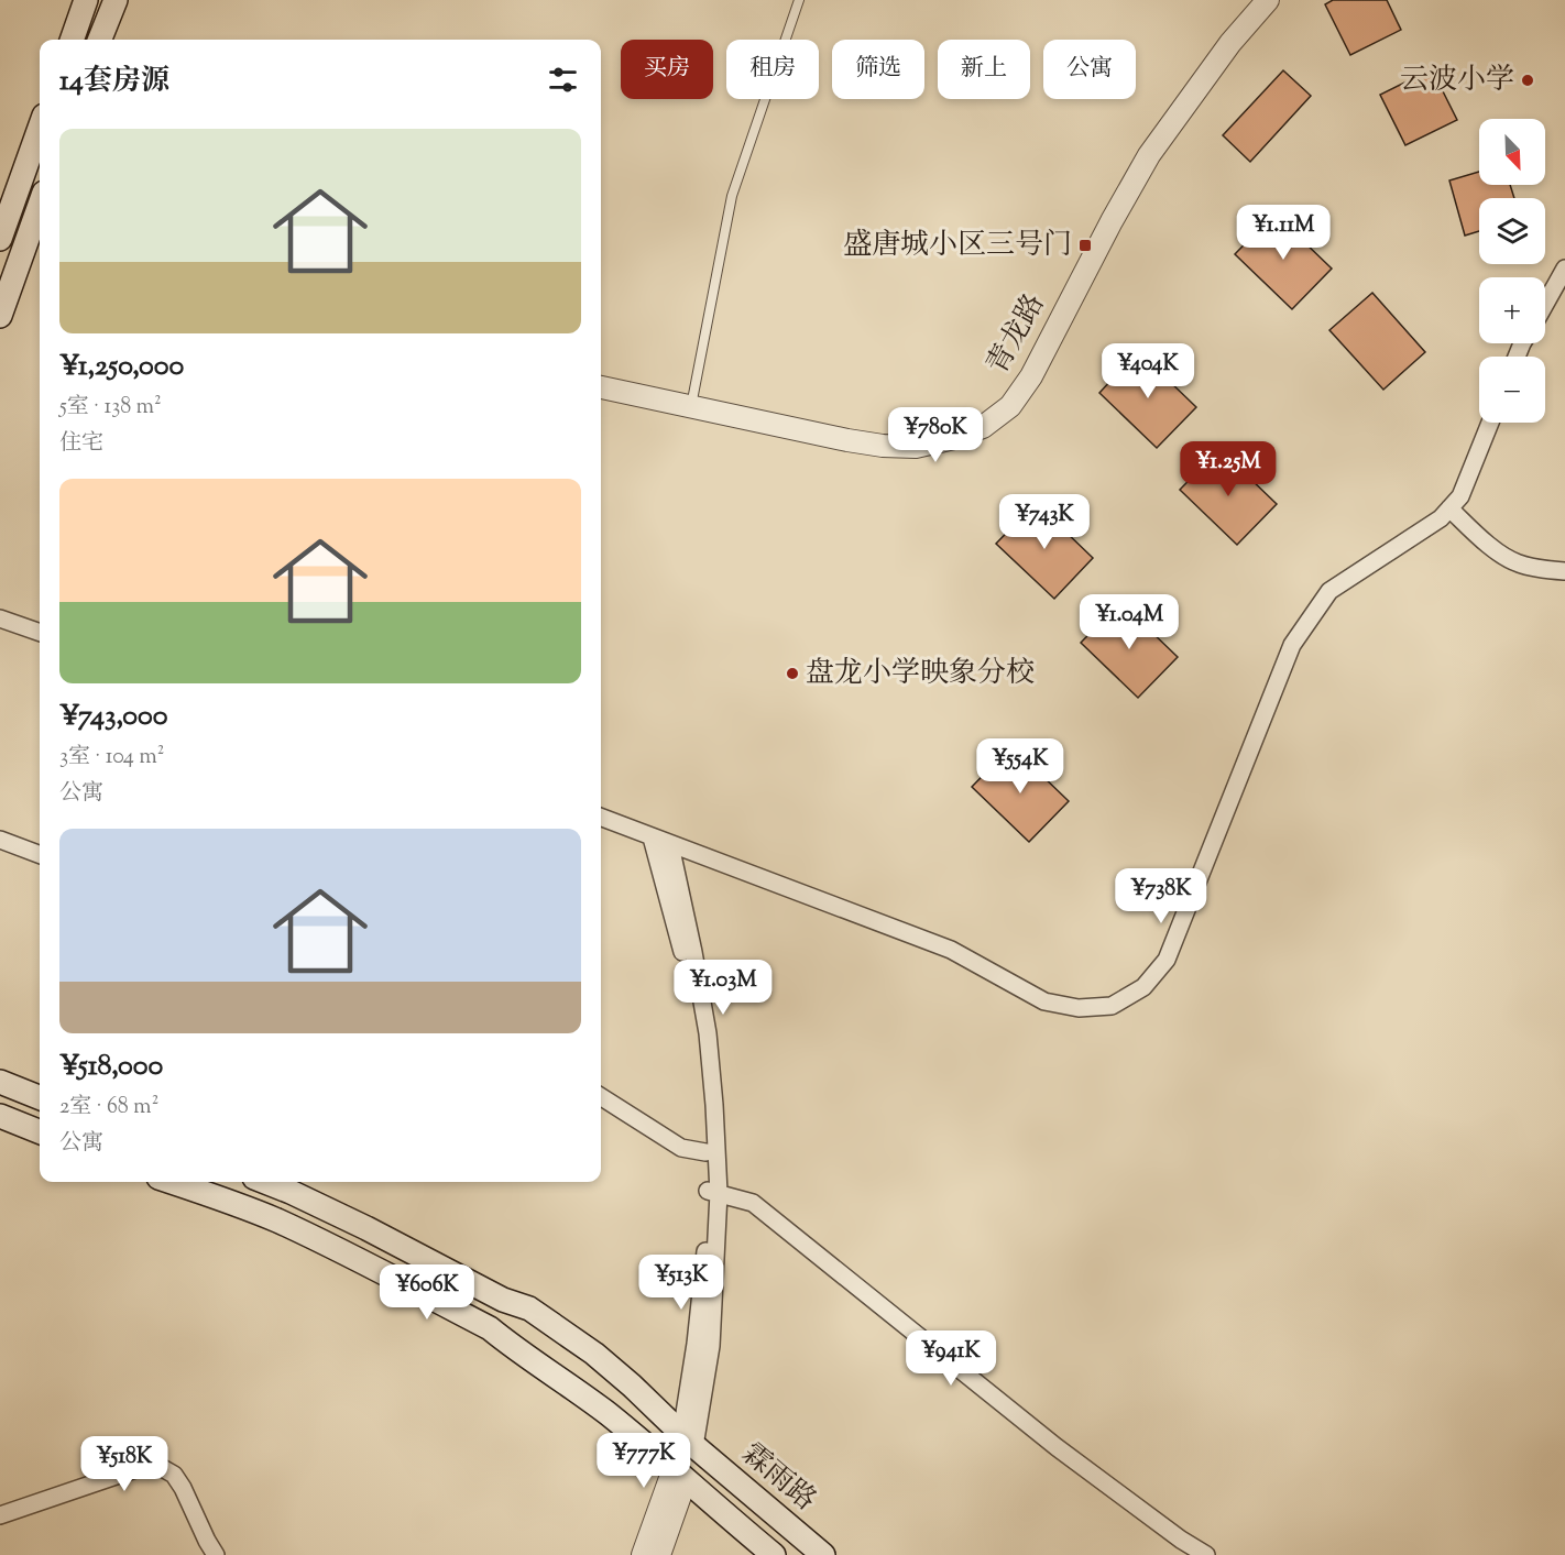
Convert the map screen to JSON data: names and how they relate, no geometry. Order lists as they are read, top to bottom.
{
  "streets": {
    "main road": ["霖雨路"],
    "street": ["青龙路"]
  },
  "places": {
    "other": ["云波小学", "盘龙小学映象分校"],
    "transit": ["盛唐城小区三号门"]
  },
  "north": "bottom right",
  "page": {
    "chip": [
      "买房",
      "租房",
      "筛选",
      "新上",
      "公寓"
    ],
    "heading": "14套房源",
    "map_buttons": ["+", "−"],
    "list": [
      {
        "name": "¥1,250,000",
        "note": "5室 · 138 m² · 住宅"
      },
      {
        "name": "¥743,000",
        "note": "3室 · 104 m² · 公寓"
      },
      {
        "name": "¥518,000",
        "note": "2室 · 68 m² · 公寓"
      }
    ],
    "price": [
      "¥1.11M",
      "¥404K",
      "¥780K",
      "¥1.25M",
      "¥743K",
      "¥1.04M",
      "¥554K",
      "¥738K",
      "¥1.03M",
      "¥513K",
      "¥606K",
      "¥941K",
      "¥777K",
      "¥518K"
    ]
  }
}
